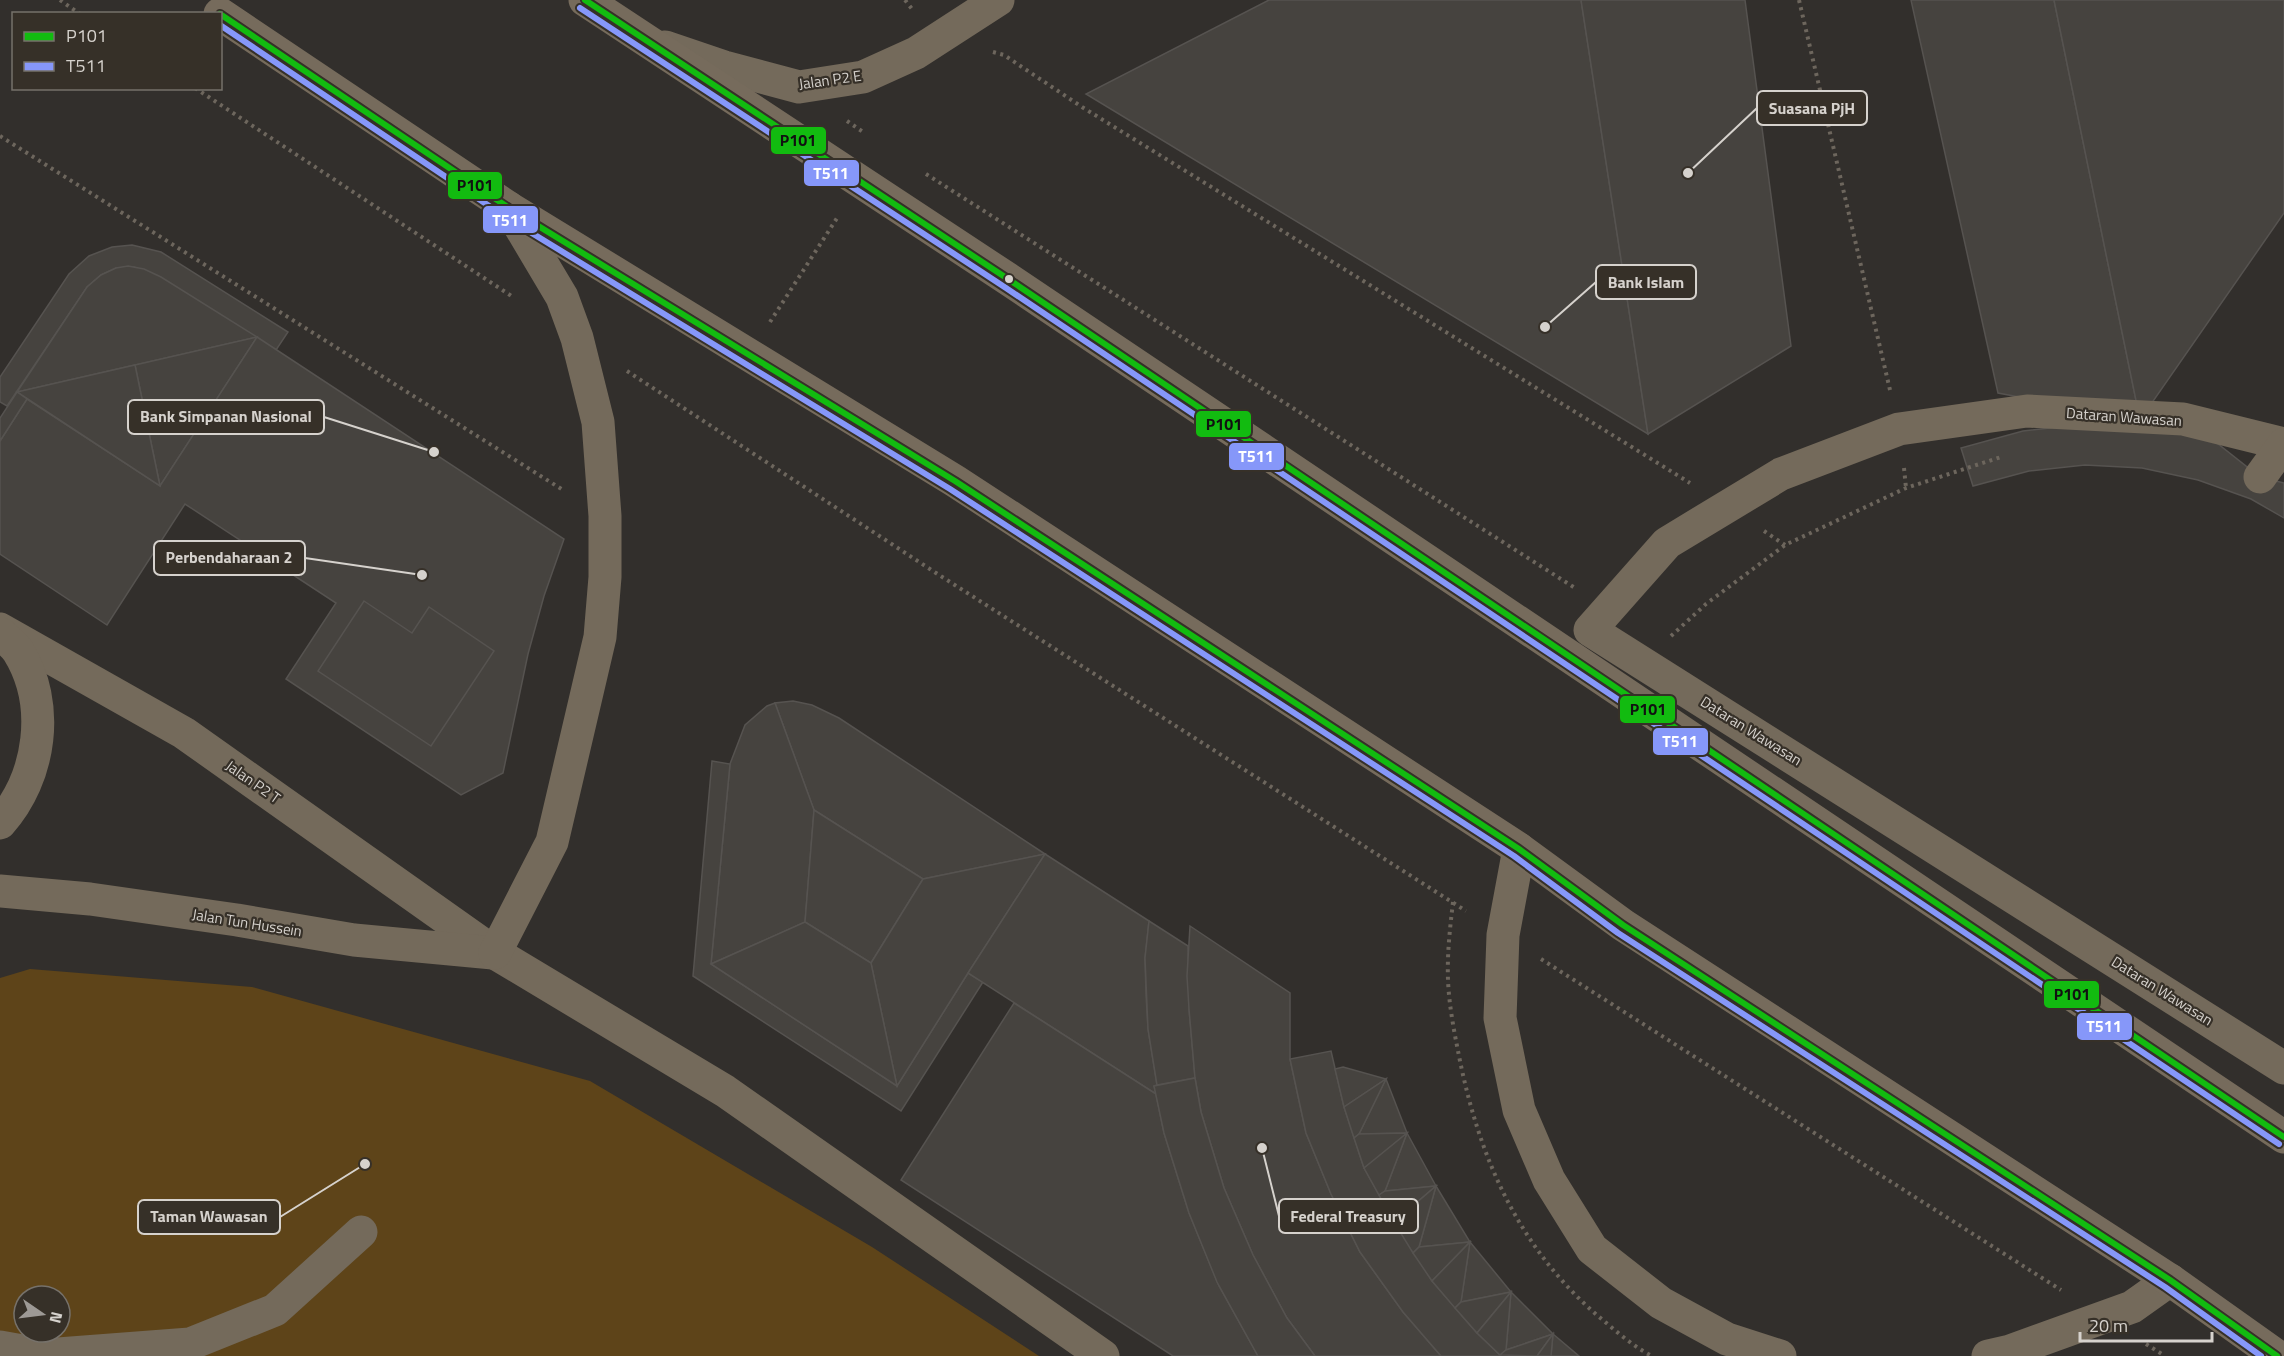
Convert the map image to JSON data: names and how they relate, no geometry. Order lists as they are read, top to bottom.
{
  "streets": {
    "street": [
      "Jalan P2 E",
      "Dataran Wawasan",
      "Jalan P2 T",
      "Jalan Tun Hussein"
    ]
  },
  "crossings": [
    ["Jalan P2 T", "Jalan Tun Hussein"]
  ],
  "places": [
    "Suasana PjH",
    "Bank Islam",
    "Bank Simpanan Nasional",
    "Perbendaharaan 2",
    "Federal Treasury",
    "Taman Wawasan"
  ],
  "lines": ["transit line P101", "transit line T511"],
  "legend": ["P101", "T511"],
  "scale_bar": "20 m",
  "north": "right"
}
